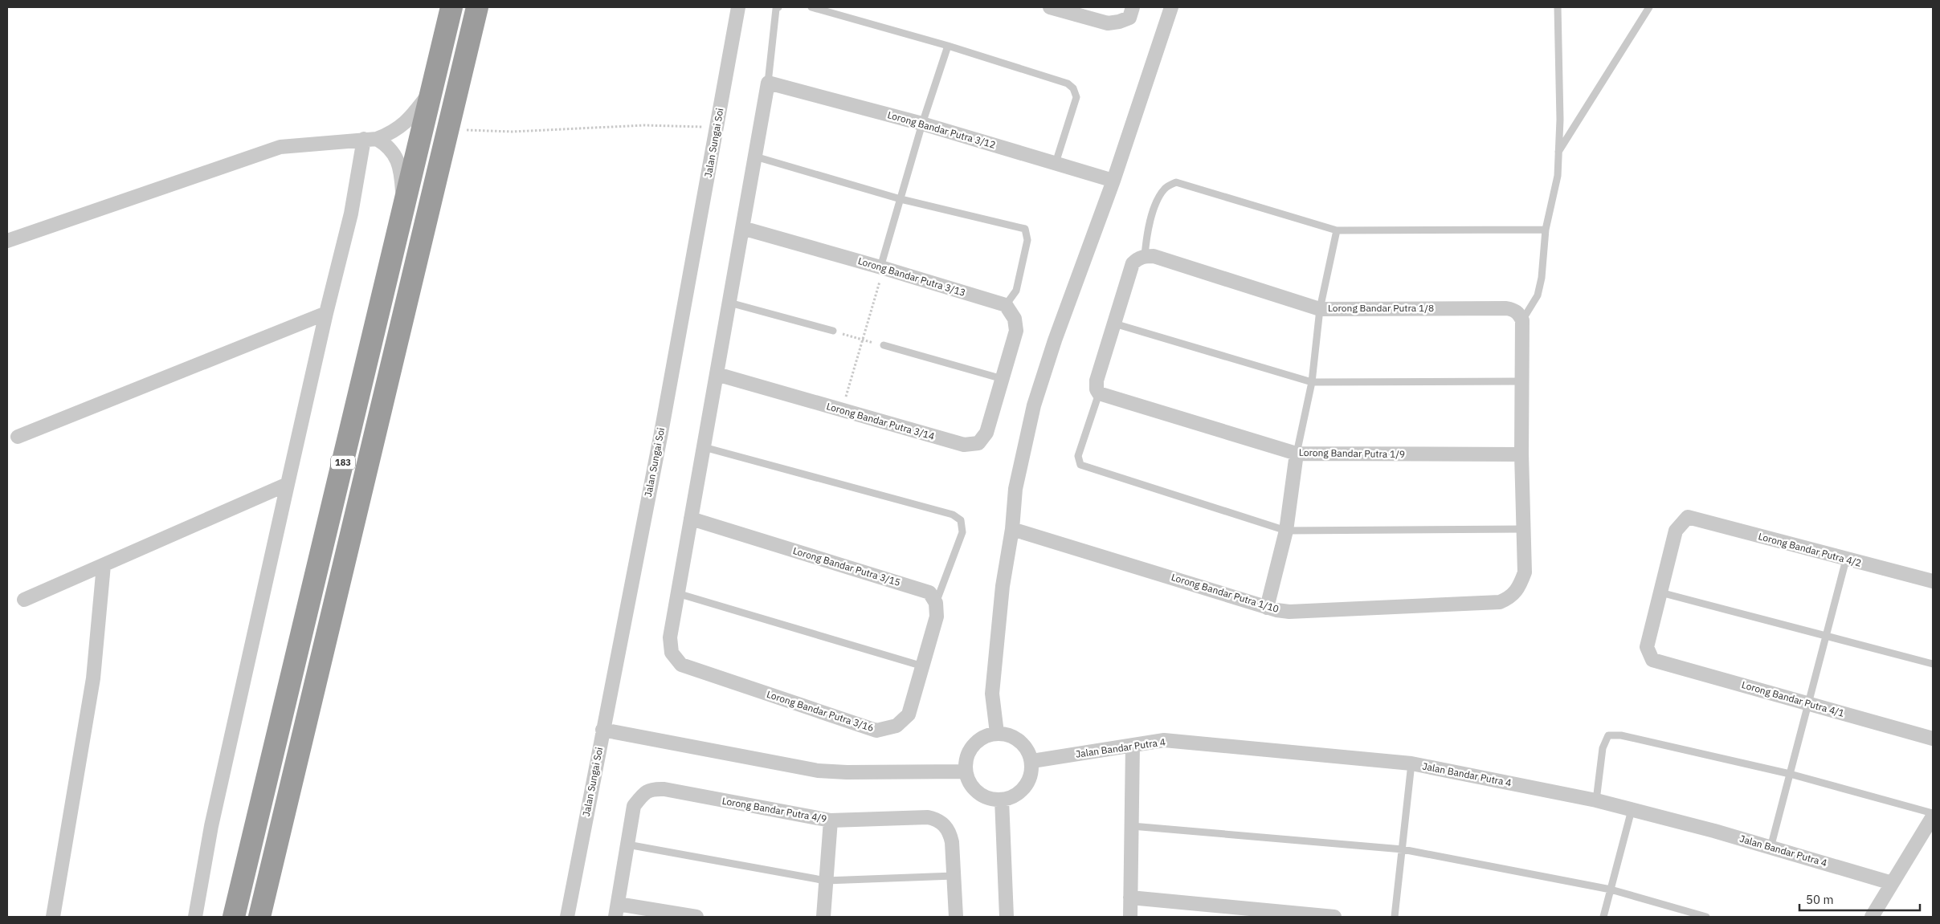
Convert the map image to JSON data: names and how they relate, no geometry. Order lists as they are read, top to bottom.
{
  "streets": {
    "highway": ["183"],
    "street": [
      "Lorong Bandar Putra 3/12",
      "Jalan Sungai Soi",
      "Lorong Bandar Putra 3/13",
      "Lorong Bandar Putra 1/8",
      "Lorong Bandar Putra 3/14",
      "Lorong Bandar Putra 1/9",
      "Lorong Bandar Putra 4/2",
      "Lorong Bandar Putra 3/15",
      "Lorong Bandar Putra 1/10",
      "Lorong Bandar Putra 4/1",
      "Lorong Bandar Putra 3/16",
      "Jalan Bandar Putra 4",
      "Lorong Bandar Putra 4/9"
    ]
  },
  "crossings": [
    ["Lorong Bandar Putra 4/2", "Lorong Bandar Putra 4/1"]
  ],
  "scale_bar": "50 m"
}
